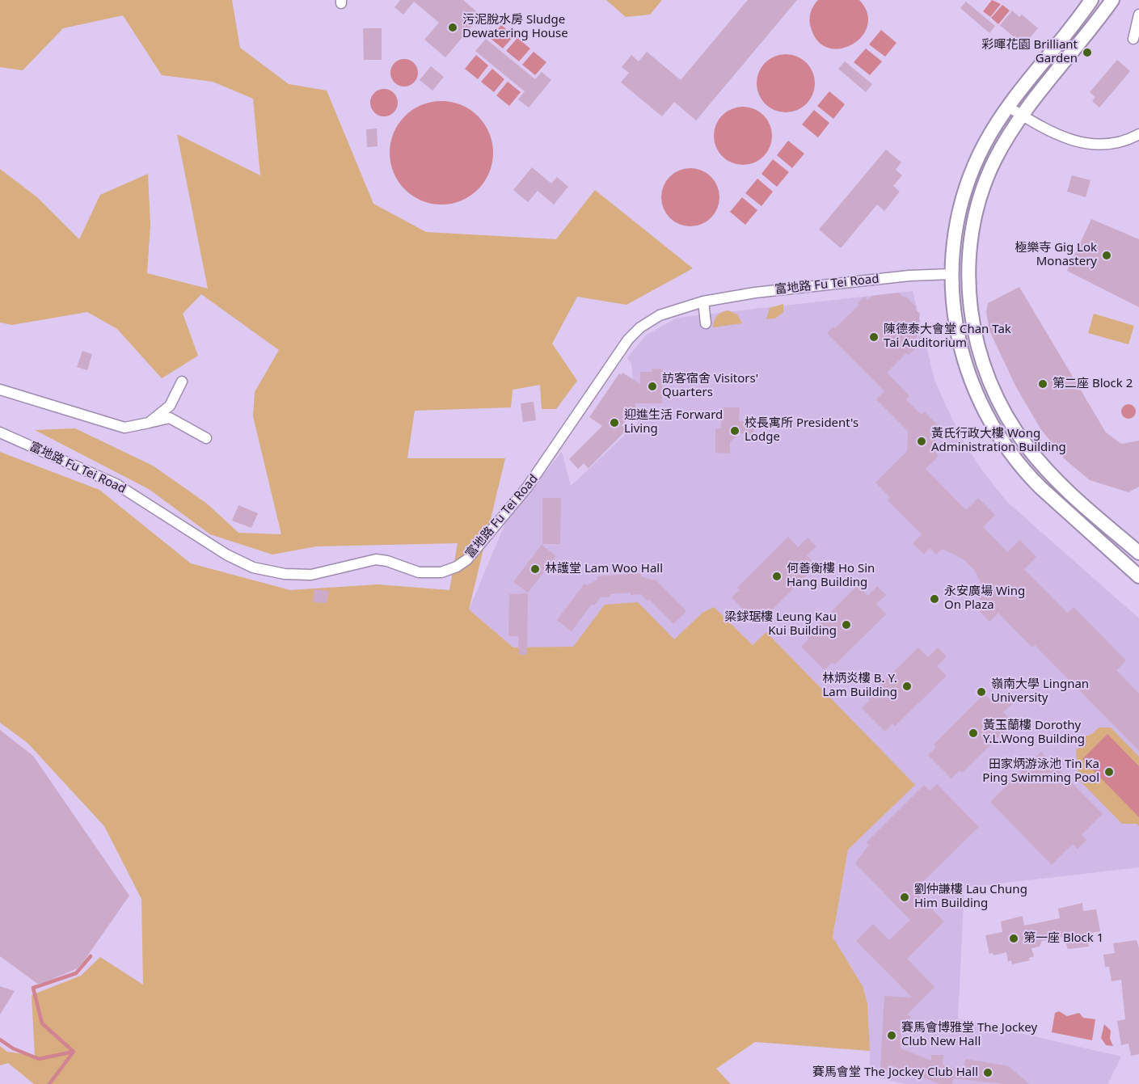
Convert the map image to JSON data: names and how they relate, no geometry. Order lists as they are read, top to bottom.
{
  "streets": {
    "street": ["富地路 Fu Tei Road"]
  },
  "places": [
    "污泥脫水房 Sludge Dewatering House",
    "彩暉花園 Brilliant Garden",
    "極樂寺 Gig Lok Monastery",
    "陳德泰大會堂 Chan Tak Tai Auditorium",
    "第二座 Block 2",
    "訪客宿舍 Visitors' Quarters",
    "迎進生活 Forward Living",
    "校長寓所 President's Lodge",
    "黃氏行政大樓 Wong Administration Building",
    "林護堂 Lam Woo Hall",
    "何善衡樓 Ho Sin Hang Building",
    "永安廣場 Wing On Plaza",
    "梁銶琚樓 Leung Kau Kui Building",
    "林炳炎樓 B. Y. Lam Building",
    "嶺南大學 Lingnan University",
    "黃玉蘭樓 Dorothy Y.L.Wong Building",
    "田家炳游泳池 Tin Ka Ping Swimming Pool",
    "劉仲謙樓 Lau Chung Him Building",
    "第一座 Block 1",
    "賽馬會博雅堂 The Jockey Club New Hall",
    "賽馬會堂 The Jockey Club Hall"
  ]
}
